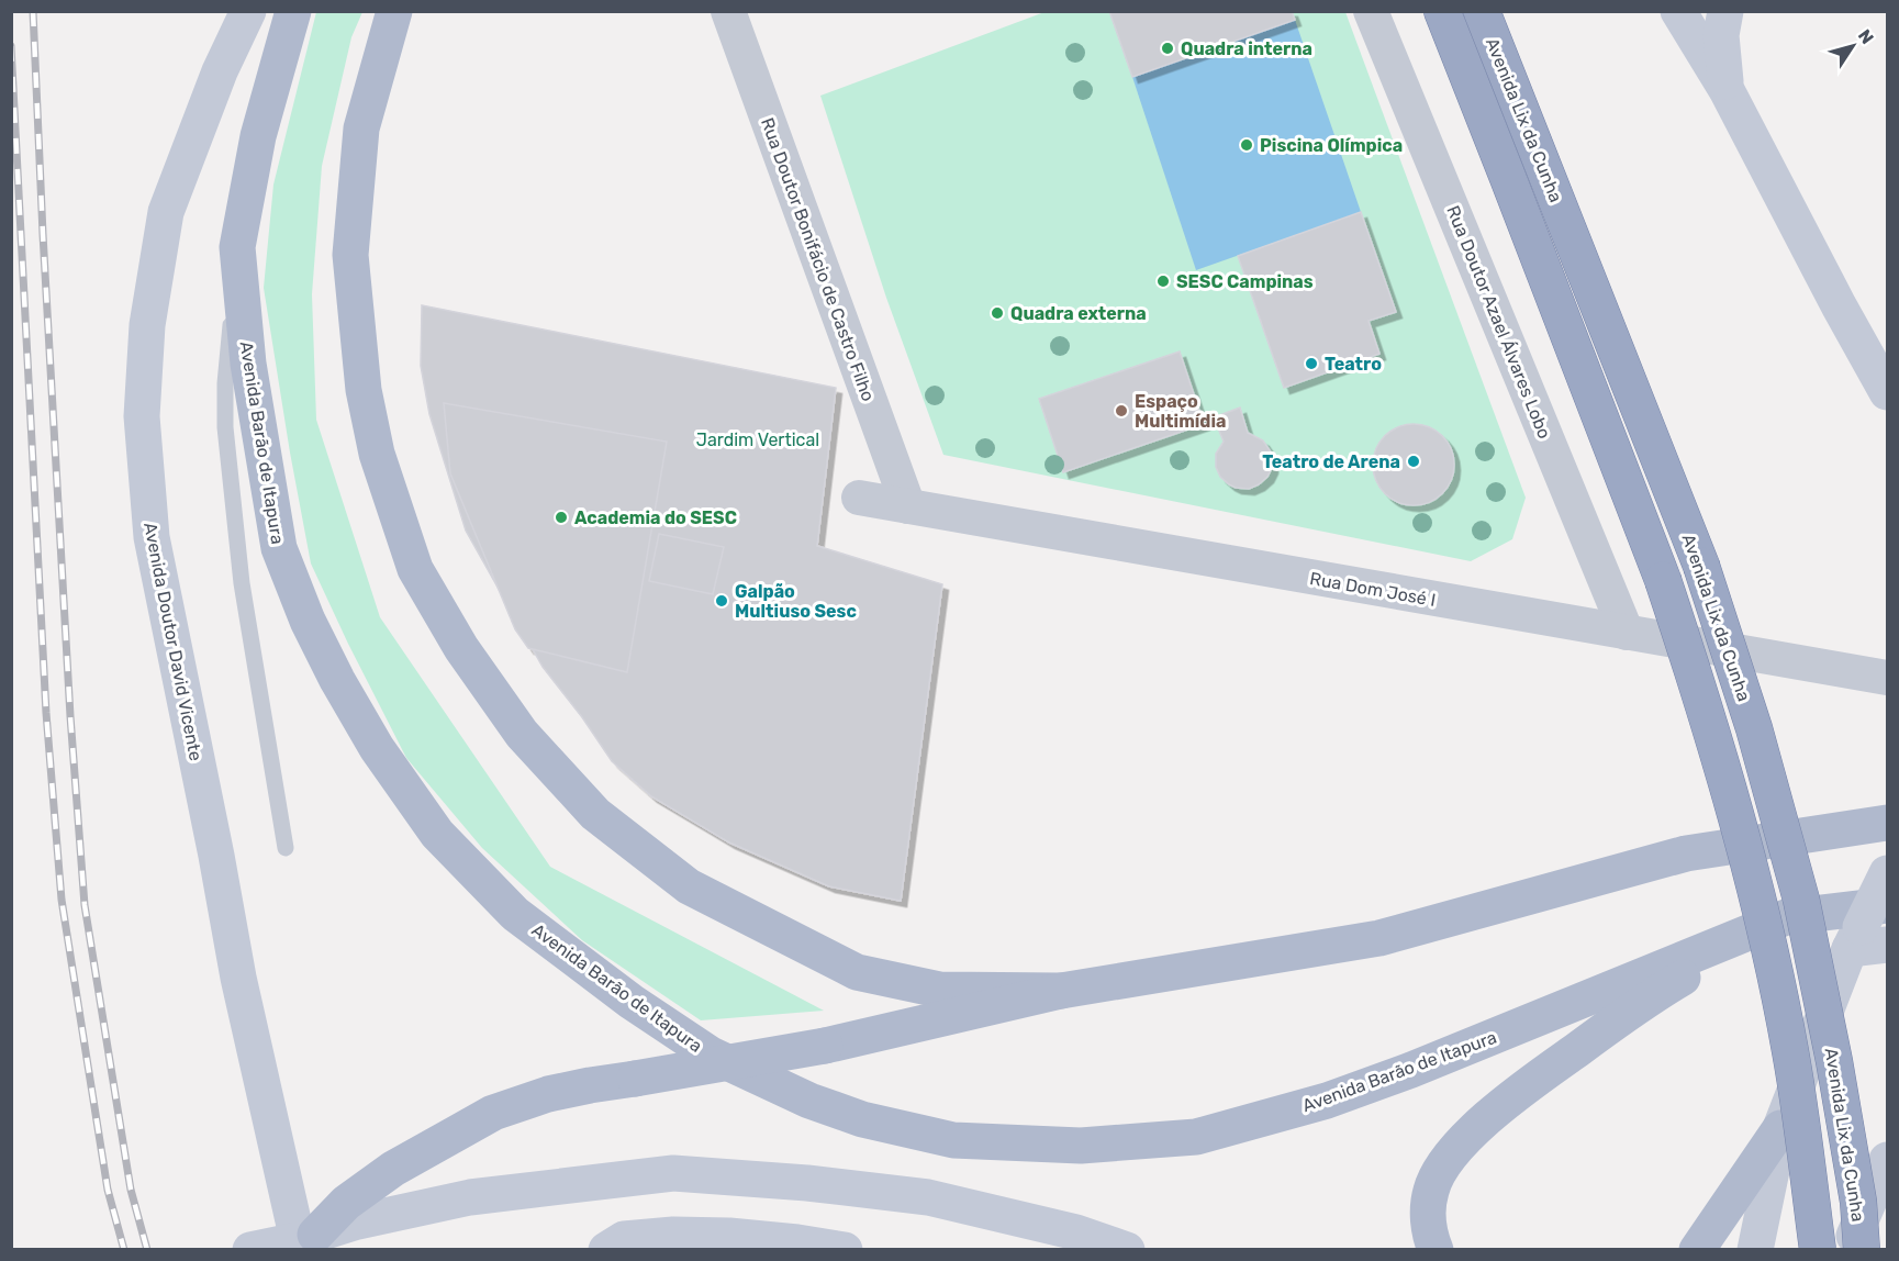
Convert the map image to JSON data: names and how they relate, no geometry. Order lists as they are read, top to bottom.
{
  "streets": {
    "highway": ["Avenida Lix da Cunha"],
    "main road": ["Avenida Barão de Itapura", "Avenida Doutor David Vicente"],
    "street": ["Rua Doutor Bonifácio de Castro Filho", "Rua Doutor Azael Álvares Lobo", "Rua Dom José I"]
  },
  "crossings": [
    ["Rua Doutor Bonifácio de Castro Filho", "Rua Dom José I"],
    ["Rua Doutor Azael Álvares Lobo", "Rua Dom José I"]
  ],
  "parks": ["Jardim Vertical"],
  "places": [
    "Quadra interna",
    "Piscina Olímpica",
    "SESC Campinas",
    "Quadra externa",
    "Teatro",
    "Espaço Multimídia",
    "Teatro de Arena",
    "Academia do SESC",
    "Galpão Multiuso Sesc"
  ],
  "north": "top right"
}
